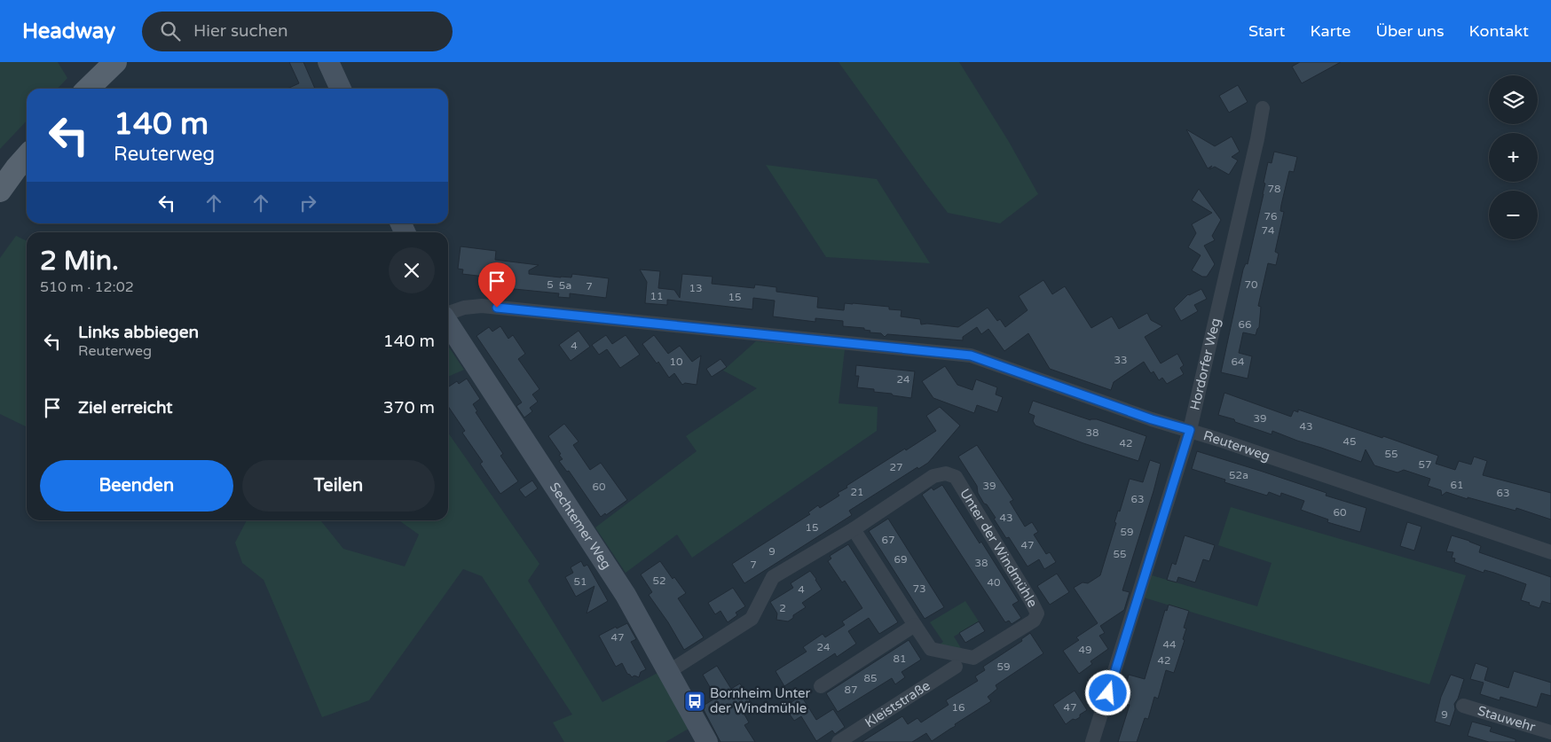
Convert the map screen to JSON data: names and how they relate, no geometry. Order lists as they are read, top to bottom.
{
  "streets": {
    "street": [
      "Hordorfer Weg",
      "Reuterweg",
      "Sechtemer Weg",
      "Unter der Windmühle",
      "Kleiststraße",
      "Stauwehr"
    ]
  },
  "crossings": [
    ["Hordorfer Weg", "Reuterweg"],
    ["Sechtemer Weg", "Unter der Windmühle"]
  ],
  "places": {
    "bus stop": ["Bornheim Unter der Windmühle"]
  },
  "house_numbers": [
    "78",
    "76",
    "74",
    "5",
    "70",
    "5a",
    "7",
    "13",
    "11",
    "15",
    "66",
    "4",
    "33",
    "10",
    "64",
    "24",
    "39",
    "43",
    "38",
    "45",
    "42",
    "55",
    "57",
    "27",
    "52a",
    "61",
    "39",
    "60",
    "21",
    "63",
    "63",
    "60",
    "43",
    "15",
    "59",
    "67",
    "47",
    "9",
    "55",
    "69",
    "38",
    "7",
    "52",
    "51",
    "40",
    "73",
    "4",
    "2",
    "47",
    "44",
    "24",
    "49",
    "81",
    "42",
    "59",
    "85",
    "87",
    "16",
    "47",
    "9"
  ],
  "page": {
    "header": "Headway",
    "search": "Hier suchen",
    "nav": [
      "Start",
      "Karte",
      "Über uns",
      "Kontakt"
    ],
    "map_buttons": ["+", "−"],
    "turn": ["140 m", "Reuterweg"],
    "heading": ["2 Min.", "510 m · 12:02"],
    "list": [
      {
        "name": "Links abbiegen",
        "note": "Reuterweg",
        "value": "140 m"
      },
      {
        "name": "Ziel erreicht",
        "value": "370 m"
      }
    ],
    "buttons": ["Beenden", "Teilen"]
  }
}
